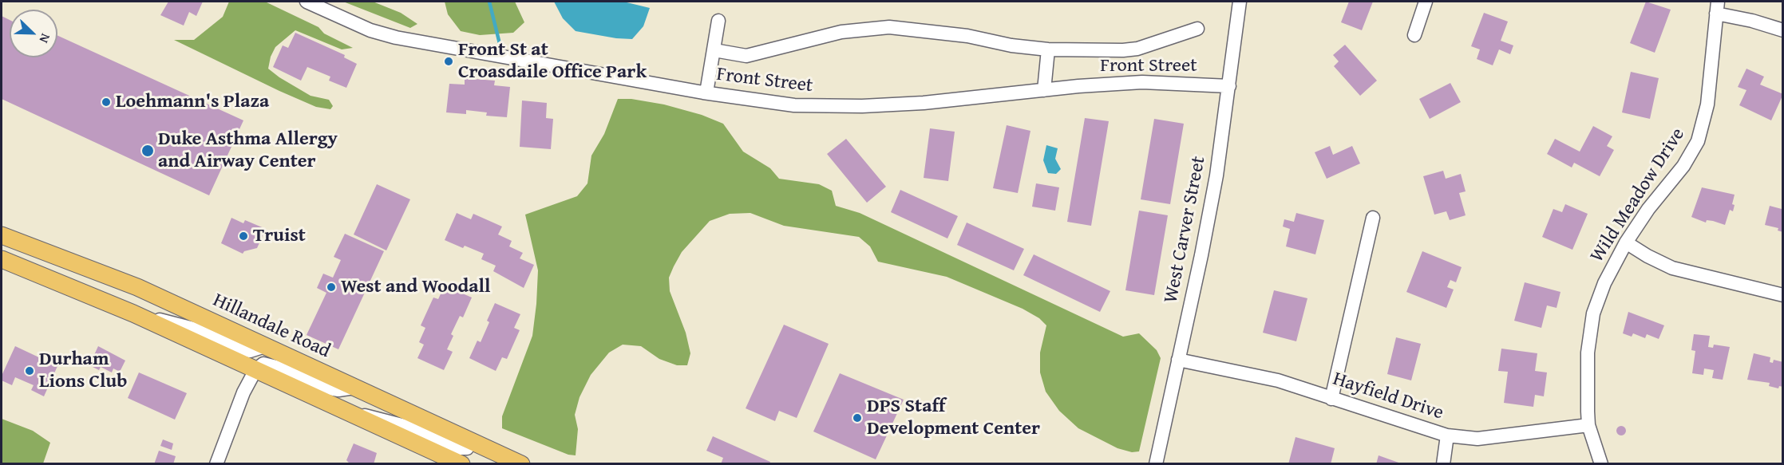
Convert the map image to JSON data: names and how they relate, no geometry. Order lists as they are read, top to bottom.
{
  "streets": {
    "main road": ["Hillandale Road"],
    "street": [
      "Front Street",
      "Wild Meadow Drive",
      "West Carver Street",
      "Hayfield Drive"
    ]
  },
  "crossings": [
    ["Front Street", "West Carver Street"],
    ["Wild Meadow Drive", "Hayfield Drive"],
    ["West Carver Street", "Hayfield Drive"]
  ],
  "places": [
    "Front St at Croasdaile Office Park",
    "Loehmann's Plaza",
    "Duke Asthma Allergy and Airway Center",
    "Truist",
    "West and Woodall",
    "Durham Lions Club",
    "DPS Staff Development Center"
  ],
  "north": "bottom right"
}
